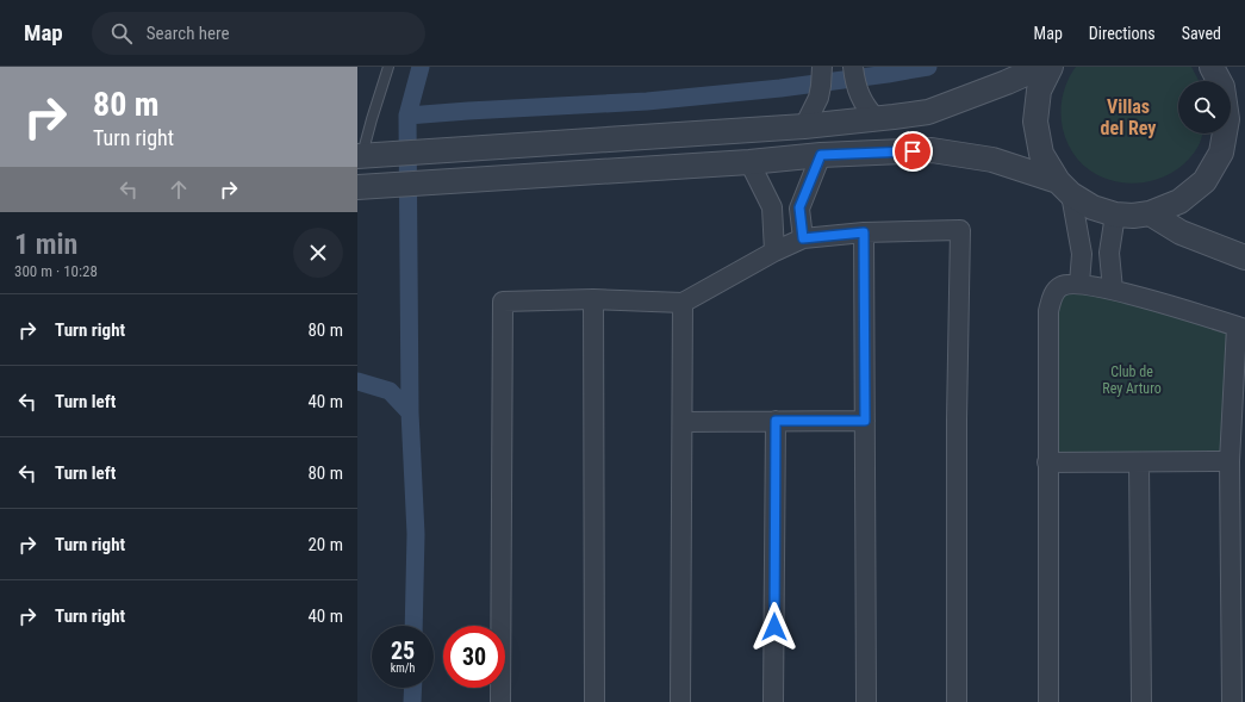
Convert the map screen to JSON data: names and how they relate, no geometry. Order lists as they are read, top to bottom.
{
  "districts": ["Villas del Rey"],
  "parks": ["Club de Rey Arturo"],
  "page": {
    "header": "Map",
    "search": "Search here",
    "nav": ["Map", "Directions", "Saved"],
    "turn": ["80 m", "Turn right"],
    "heading": ["1 min", "300 m · 10:28"],
    "list": [
      {
        "name": "Turn right",
        "value": "80 m"
      },
      {
        "name": "Turn left",
        "value": "40 m"
      },
      {
        "name": "Turn left",
        "value": "80 m"
      },
      {
        "name": "Turn right",
        "value": "20 m"
      },
      {
        "name": "Turn right",
        "value": "40 m"
      }
    ],
    "speed": "25 km/h",
    "limit": "30"
  }
}
